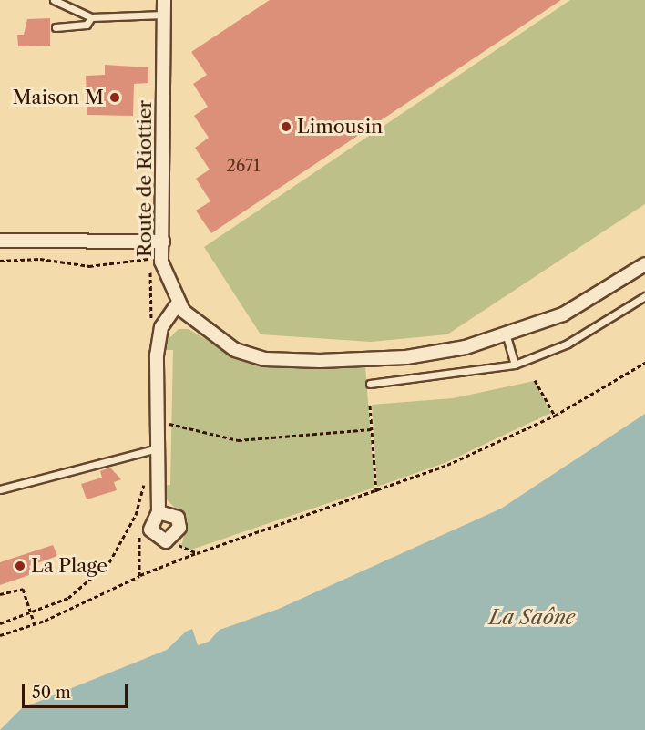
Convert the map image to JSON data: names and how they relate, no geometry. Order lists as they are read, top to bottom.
{
  "streets": {
    "street": ["Route de Riottier"]
  },
  "water": ["La Saône"],
  "places": ["Maison M", "Limousin", "La Plage"],
  "house_numbers": ["2671"],
  "scale_bar": "50 m"
}
